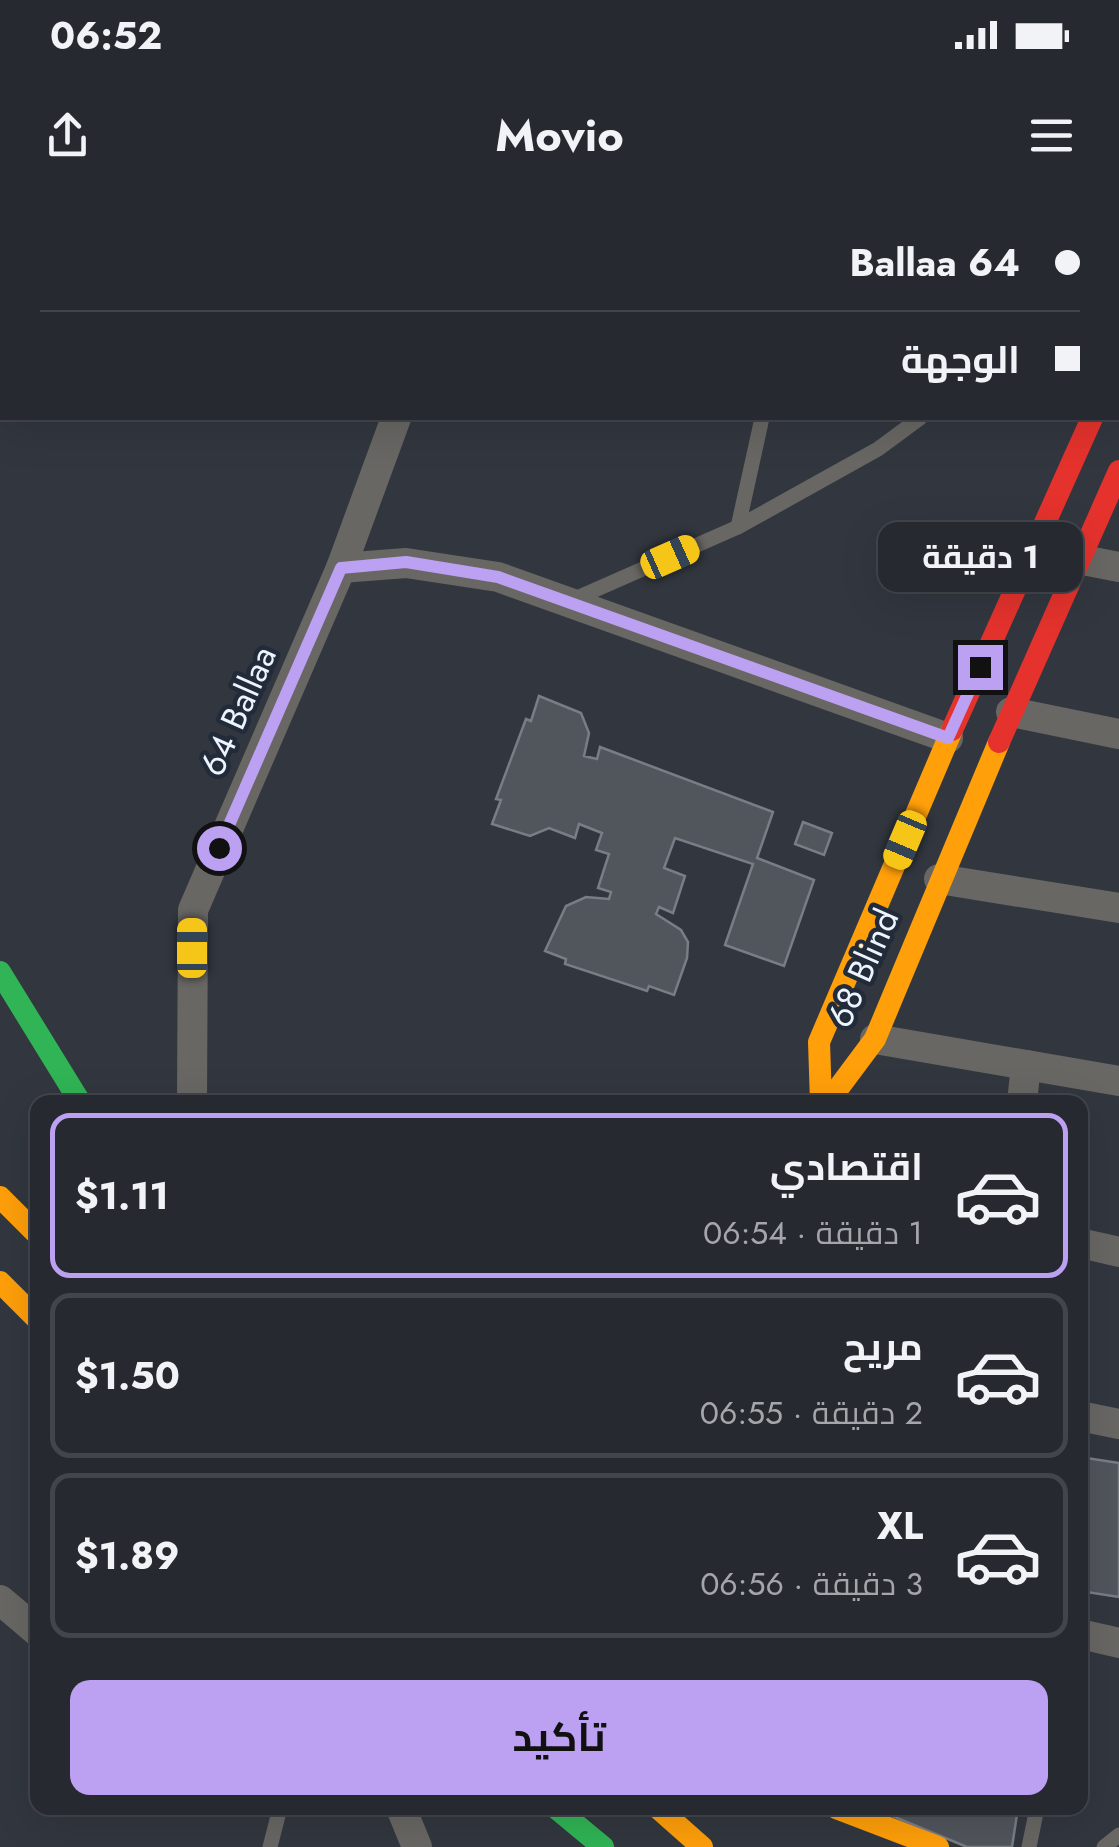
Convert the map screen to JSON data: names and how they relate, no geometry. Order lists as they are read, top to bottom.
{
  "streets": {
    "main road": ["68 Blind"],
    "street": ["64 Ballaa"]
  },
  "page": {
    "status": "06:52",
    "header": "Movio",
    "banner": ["64 Ballaa", "الوجهة"],
    "bubble": "1 دقيقة",
    "list": [
      {
        "name": "اقتصادي",
        "note": "1 دقيقة · 06:54",
        "value": "$1.11"
      },
      {
        "name": "مريح",
        "note": "2 دقيقة · 06:55",
        "value": "$1.50"
      },
      {
        "name": "XL",
        "note": "3 دقيقة · 06:56",
        "value": "$1.89"
      }
    ],
    "buttons": "تأكيد"
  }
}
